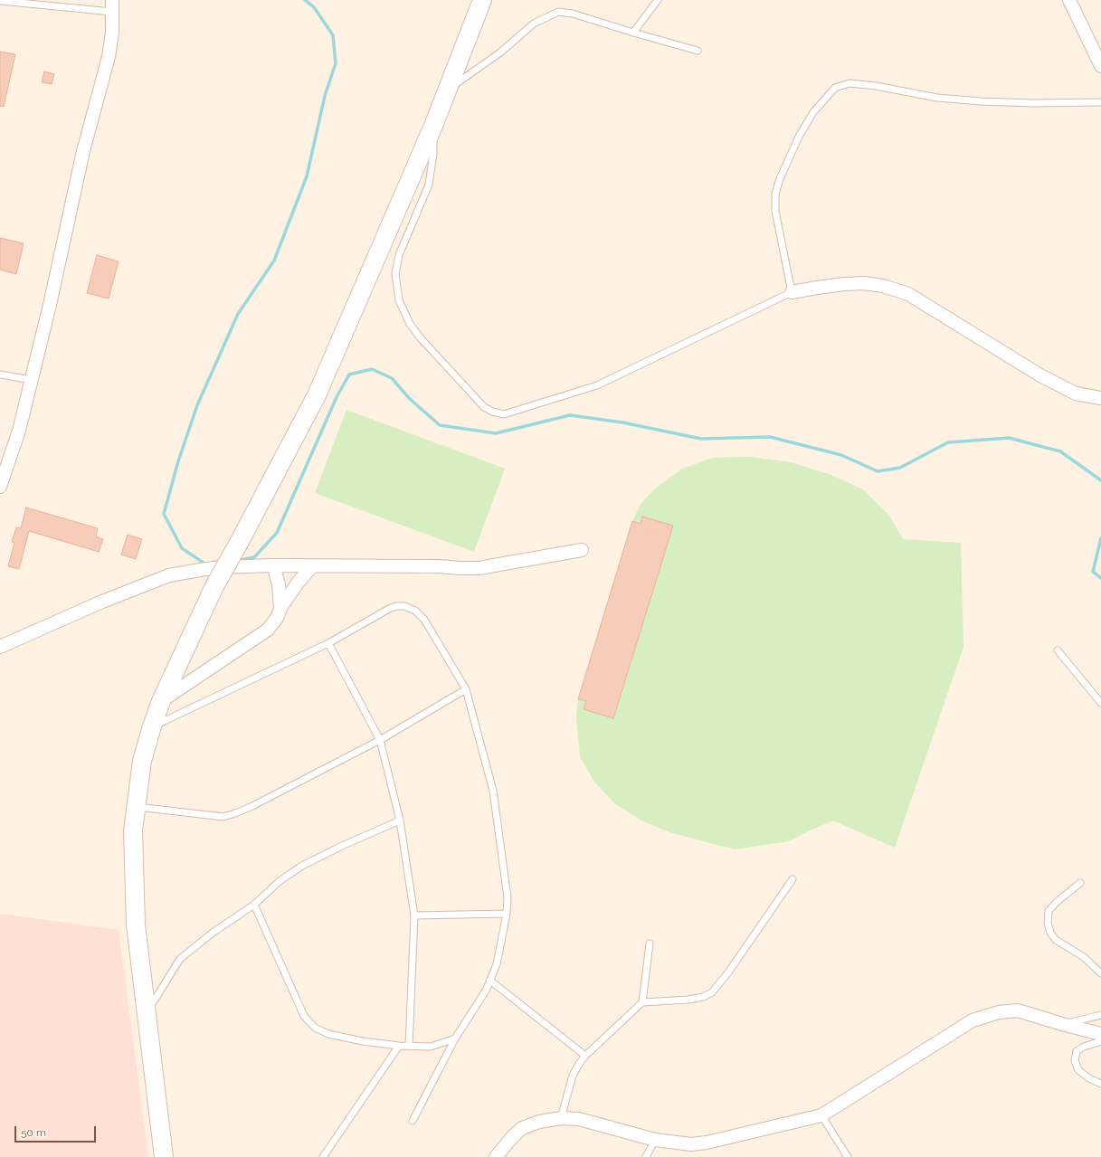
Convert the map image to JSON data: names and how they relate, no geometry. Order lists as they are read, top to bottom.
{
  "scale_bar": "50 m"
}
